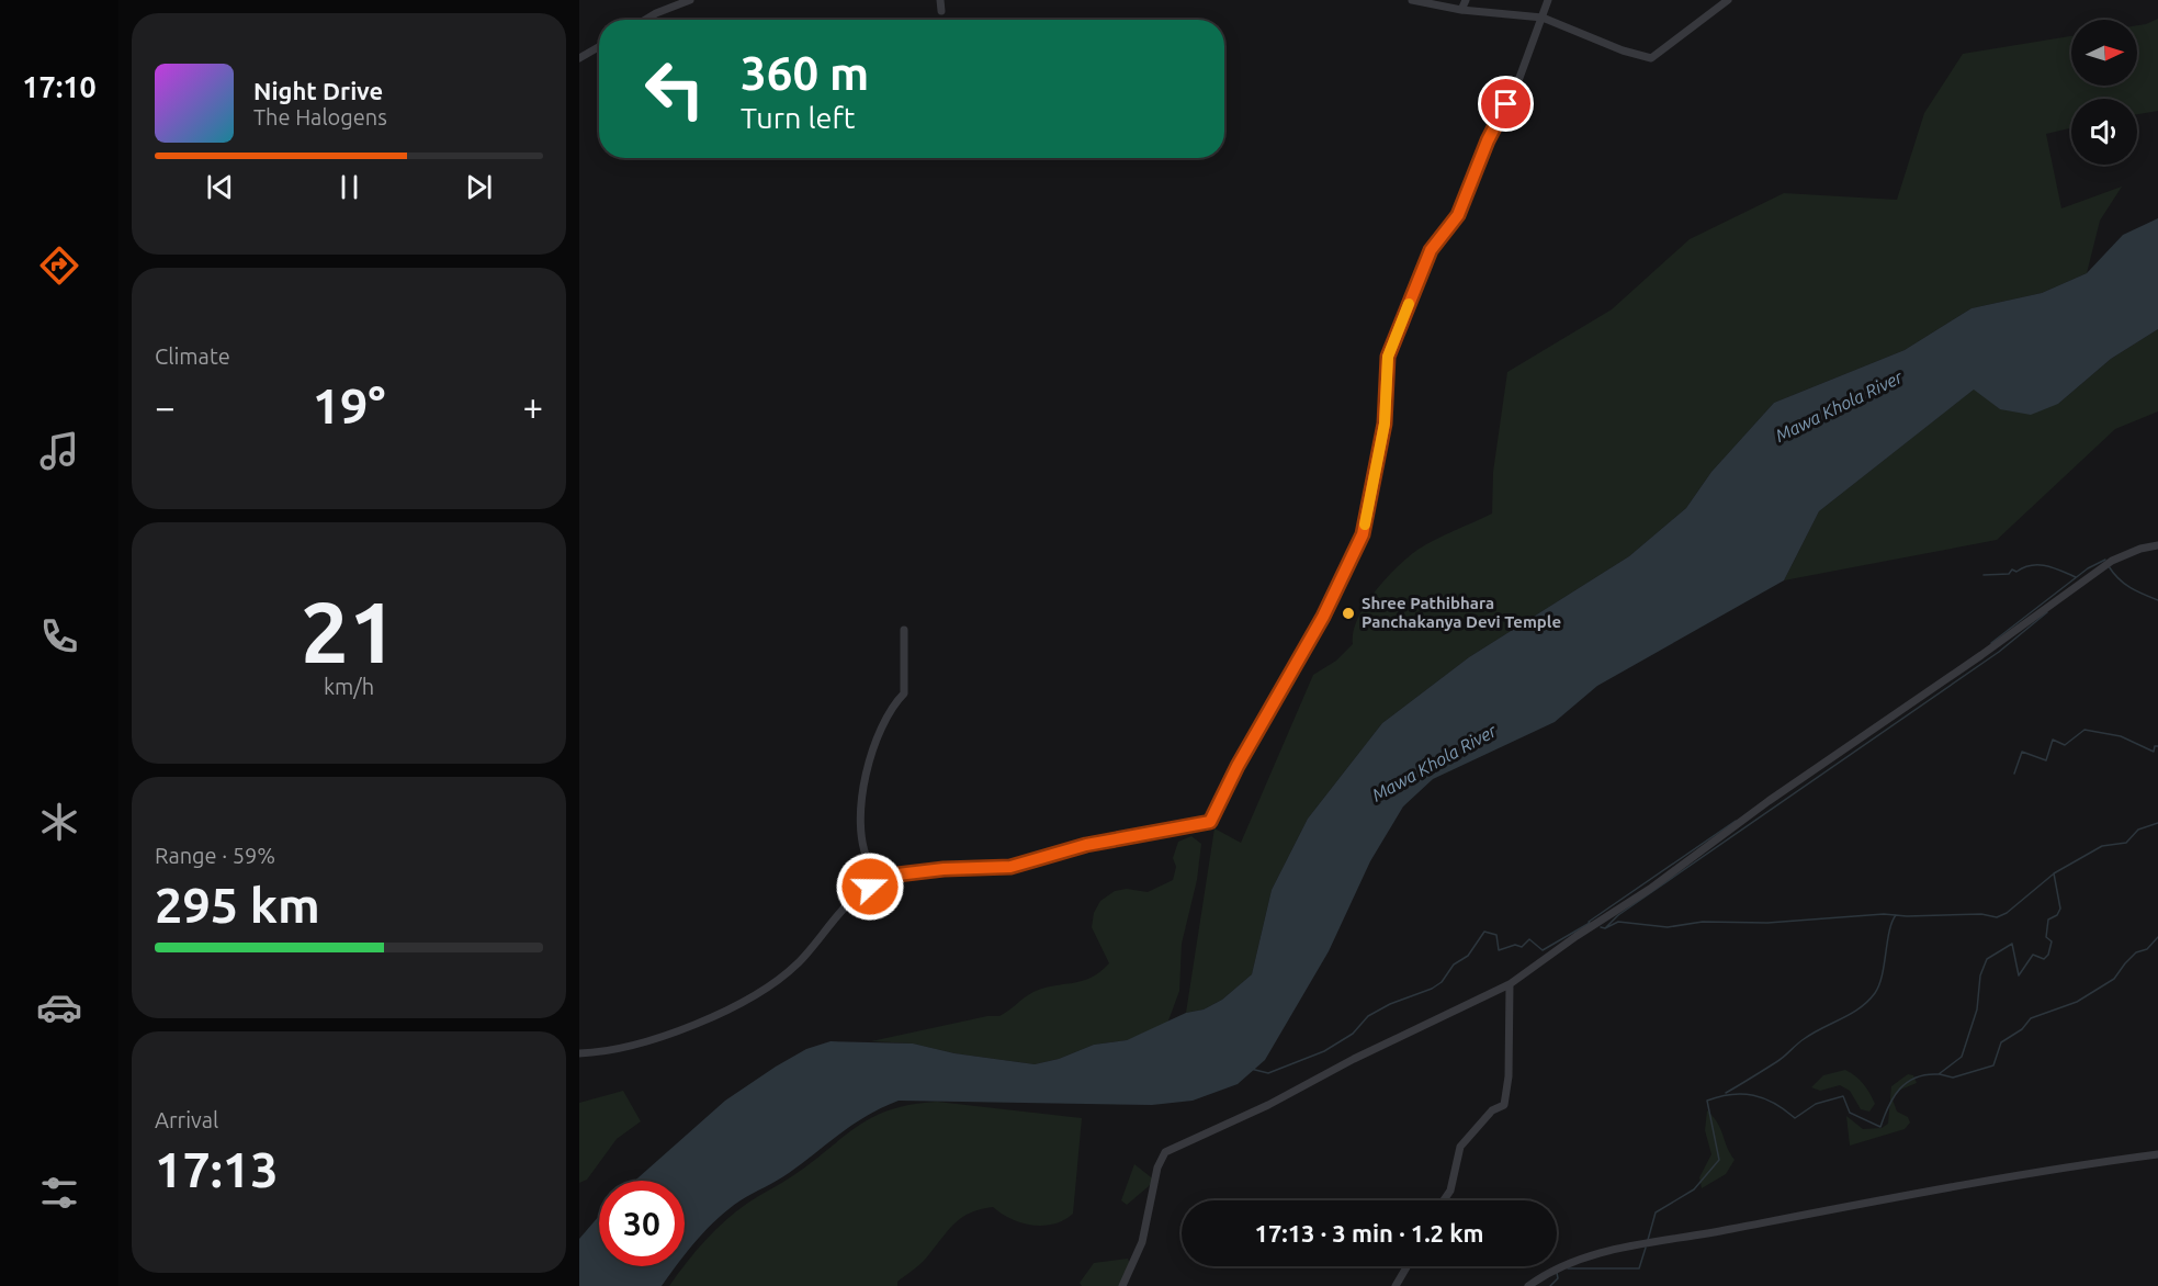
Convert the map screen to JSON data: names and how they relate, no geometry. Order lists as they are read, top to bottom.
{
  "water": ["Mawa Khola River"],
  "places": ["Shree Pathibhara Panchakanya Devi Temple"],
  "north": "right",
  "page": {
    "tabs": "17:10",
    "turn": ["360 m", "Turn left"],
    "song": ["Night Drive", "The Halogens"],
    "tile": [
      "Climate",
      ["21", "km/h"],
      ["Range · 59%", "295 km"],
      ["Arrival", "17:13"]
    ],
    "heat": ["−", "19°", "+"],
    "limit": "30",
    "trip": "17:13 · 3 min · 1.2 km"
  }
}
